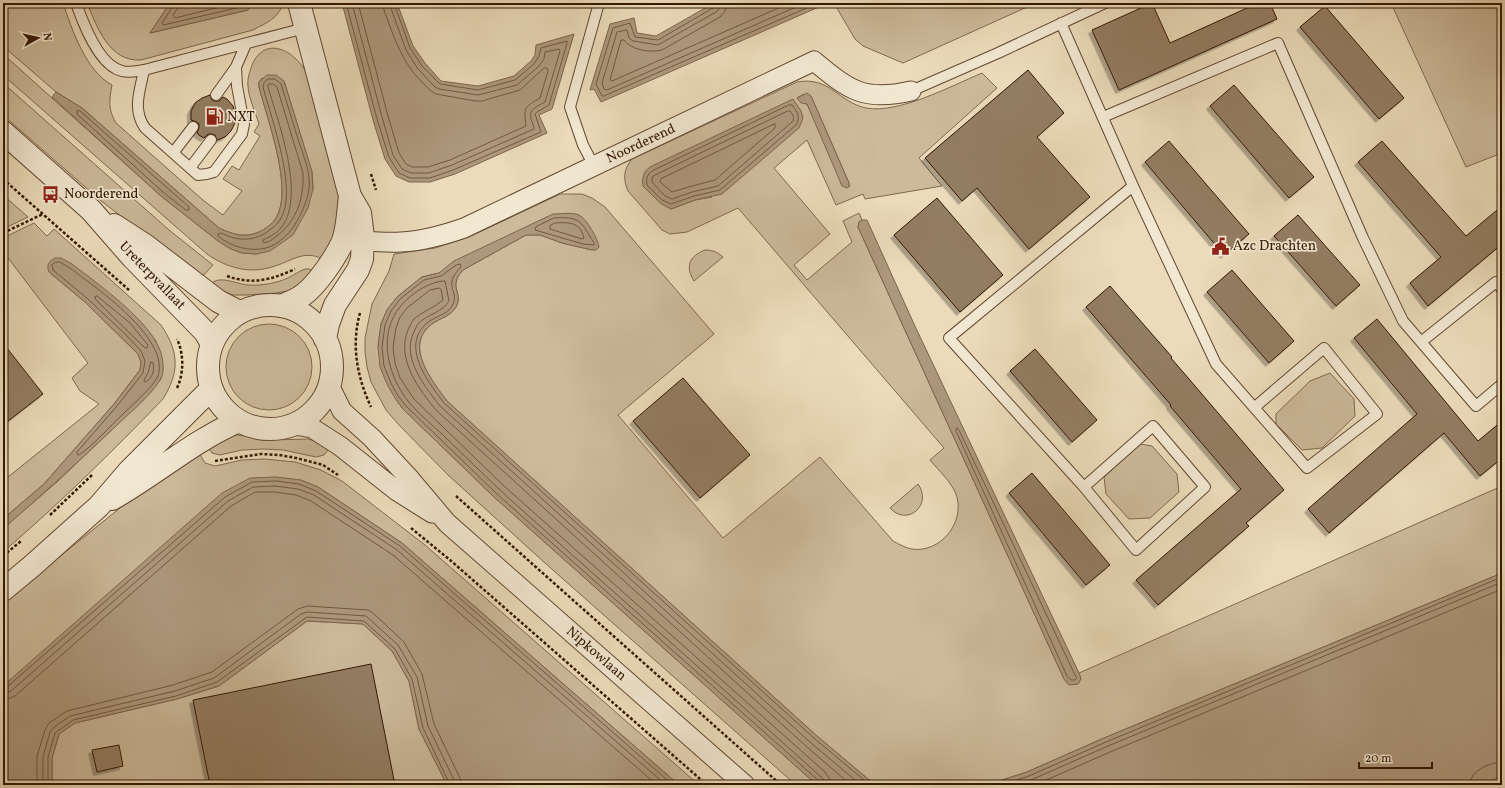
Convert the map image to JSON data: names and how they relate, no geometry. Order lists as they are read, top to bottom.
{
  "streets": {
    "street": ["Noorderend", "Ureterpvallaat", "Nipkowlaan"]
  },
  "crossings": [
    ["Ureterpvallaat", "Nipkowlaan"]
  ],
  "places": {
    "fuel station": ["NXT"],
    "bus stop": ["Noorderend"],
    "public building": ["Azc Drachten"]
  },
  "scale_bar": "20 m",
  "north": "right"
}
